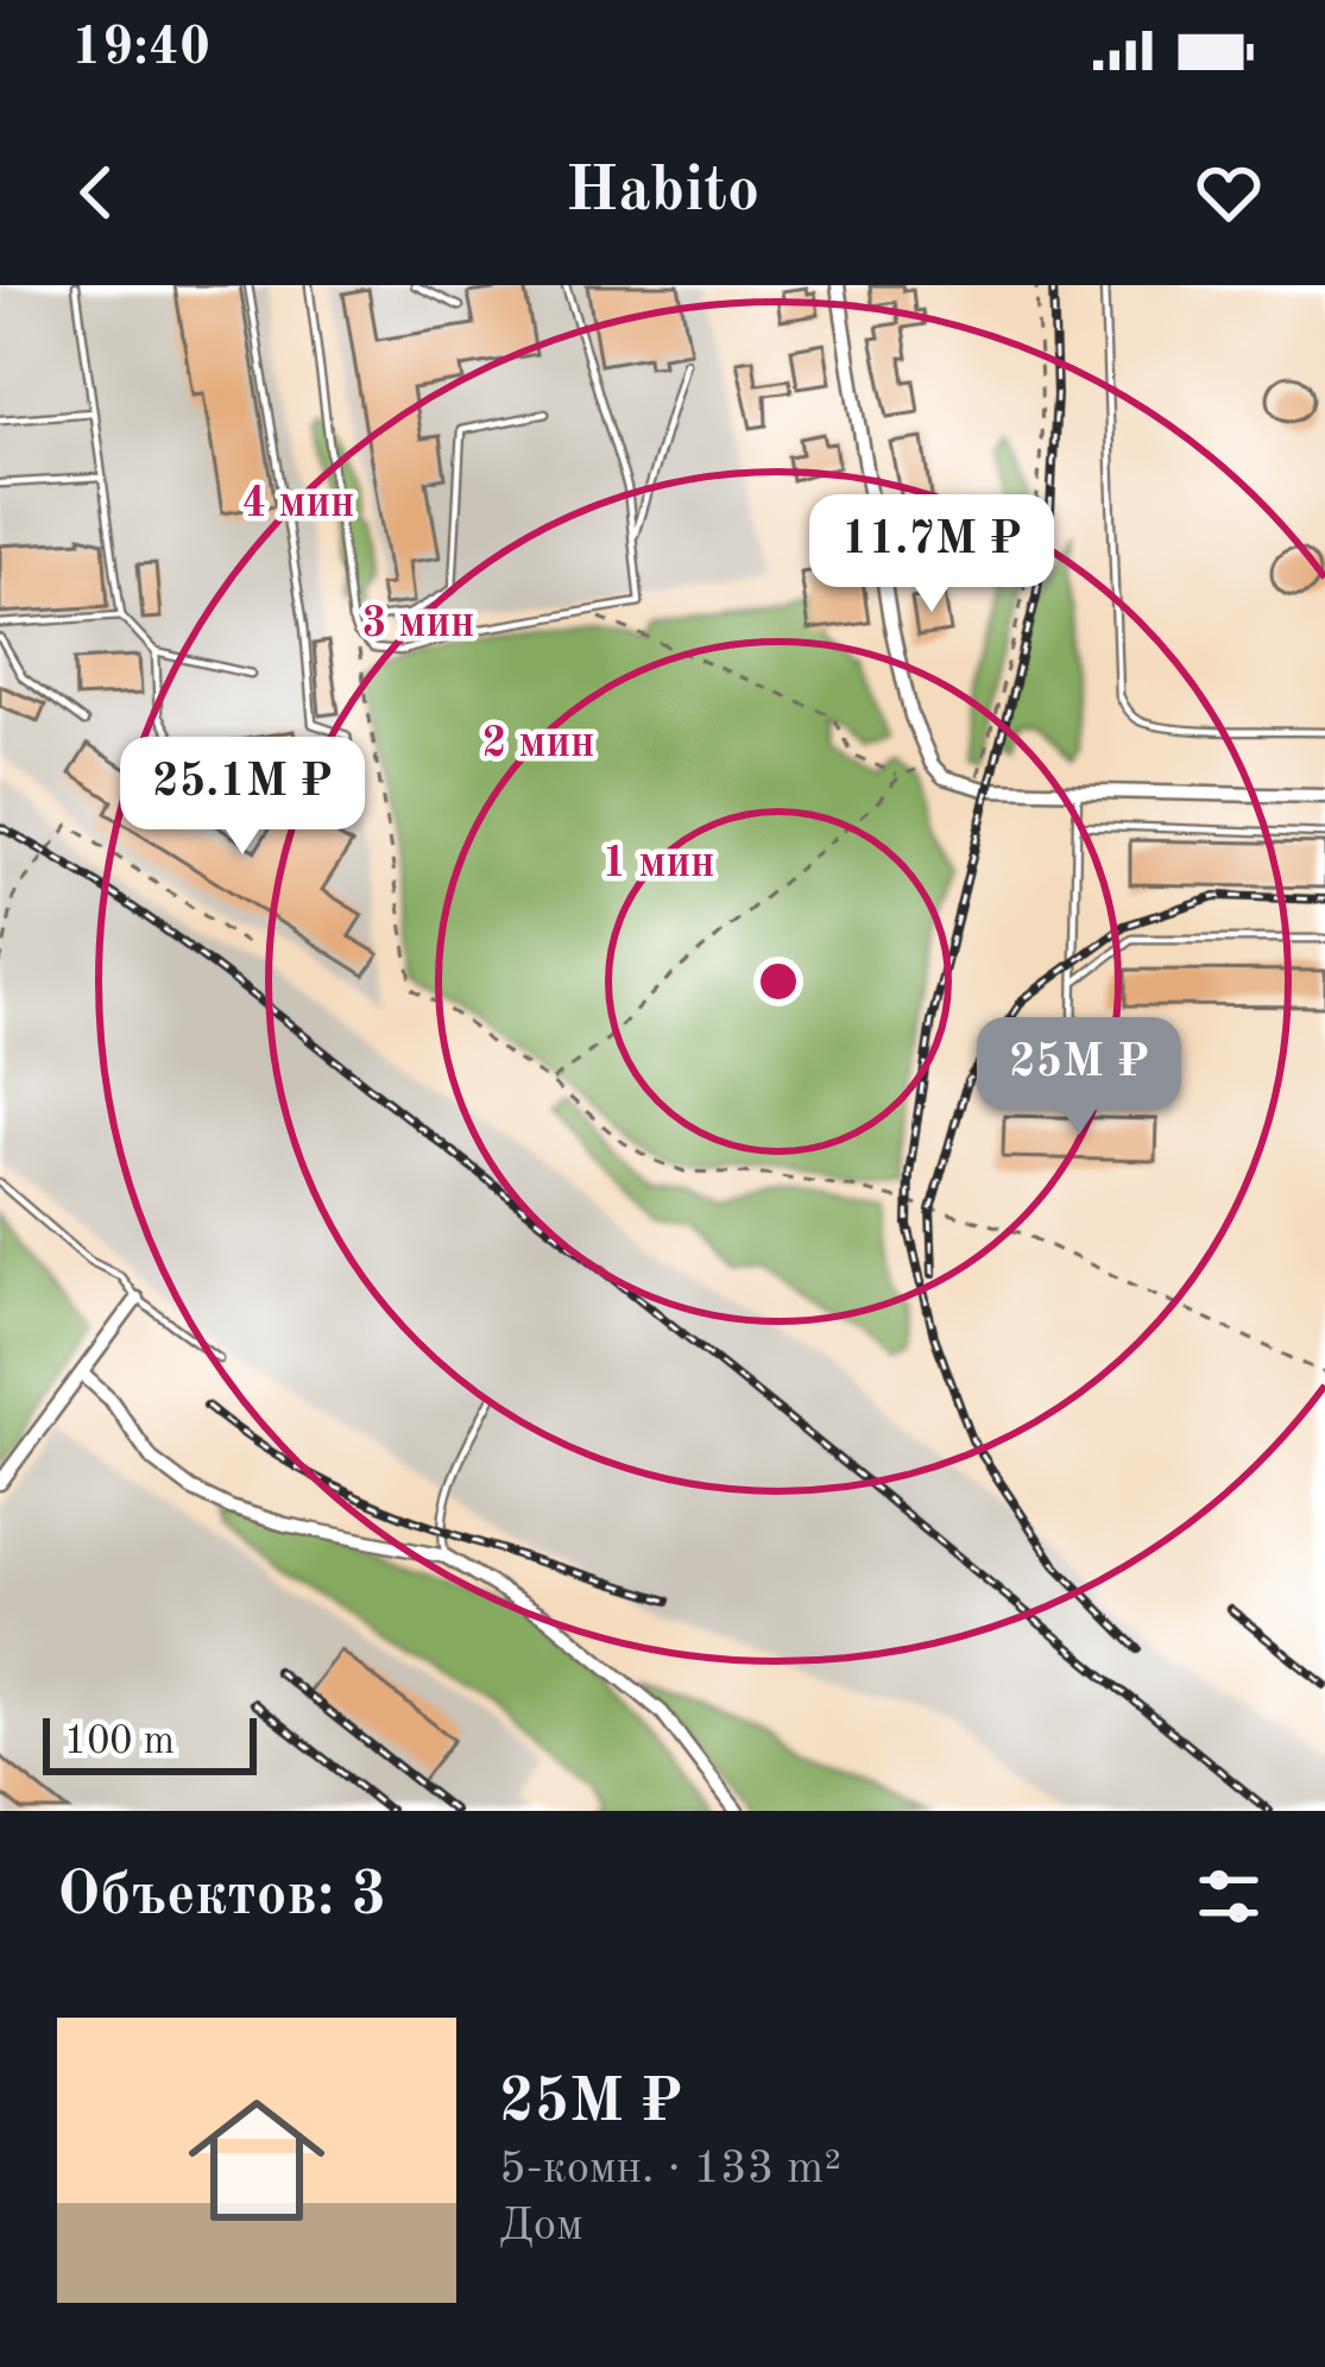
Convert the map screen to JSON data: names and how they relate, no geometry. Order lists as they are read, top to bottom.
{
  "scale_bar": "100 m",
  "page": {
    "status": "19:40",
    "header": "Habito",
    "price": ["11.7M ₽", "25.1M ₽", "25M ₽"],
    "scale": "100 m",
    "heading": "Объектов: 3",
    "list": [
      {
        "name": "25M ₽",
        "note": "5-комн. · 133 m² · Дом"
      }
    ]
  },
  "rings": [
    "4 мин",
    "3 мин",
    "2 мин",
    "1 мин"
  ]
}
